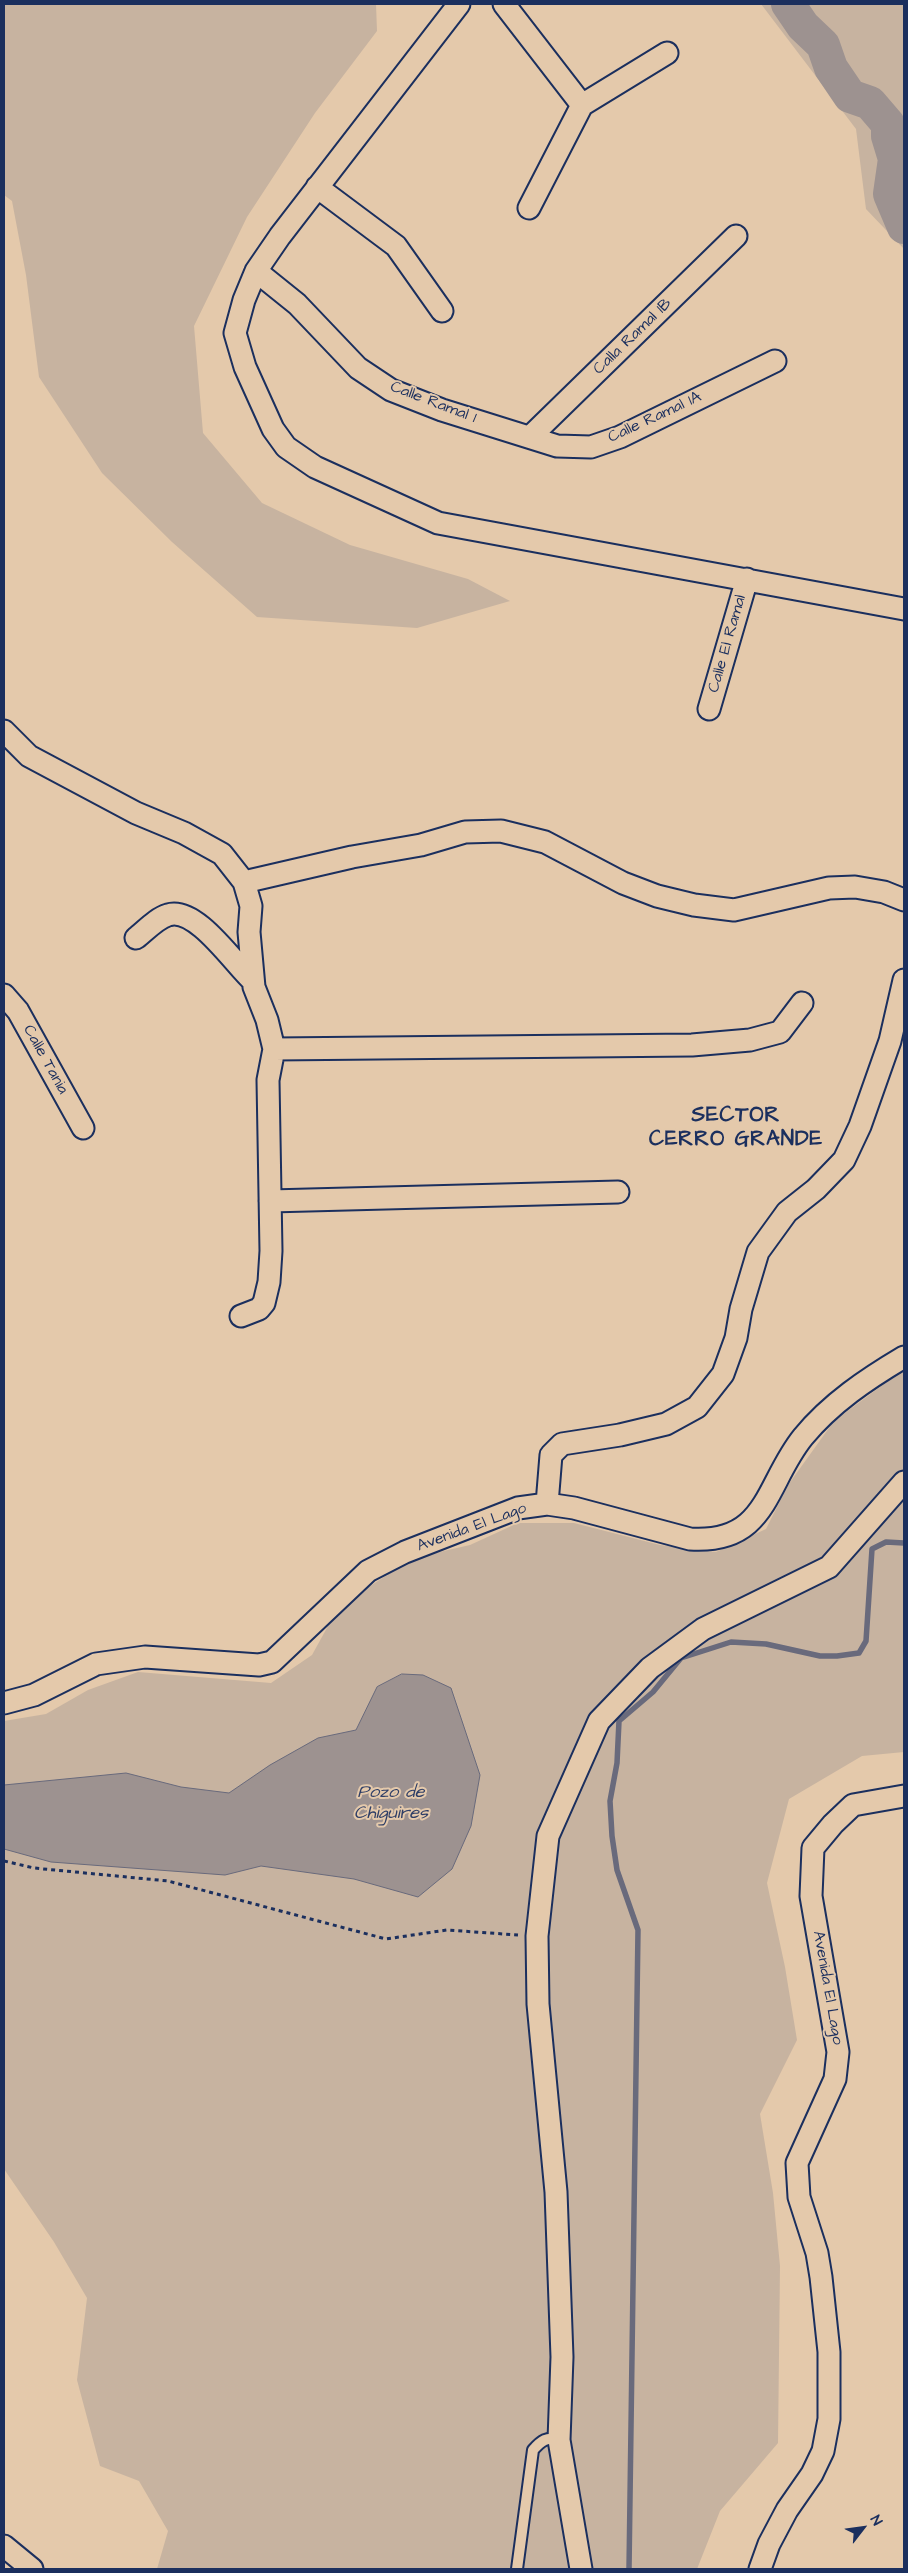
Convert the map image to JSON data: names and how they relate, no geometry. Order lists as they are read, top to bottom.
{
  "streets": {
    "street": [
      "Calla Ramal 1B",
      "Calle Ramal 1",
      "Calle Ramal 1A",
      "Calle El Ramal",
      "Calle Tania",
      "Avenida El Lago"
    ]
  },
  "crossings": [
    ["Calla Ramal 1B", "Calle Ramal 1"],
    ["Calla Ramal 1B", "Calle Ramal 1A"],
    ["Calle Ramal 1", "Calle Ramal 1A"]
  ],
  "districts": ["SECTOR CERRO GRANDE"],
  "water": ["Pozo de Chiguires"],
  "north": "top right"
}
